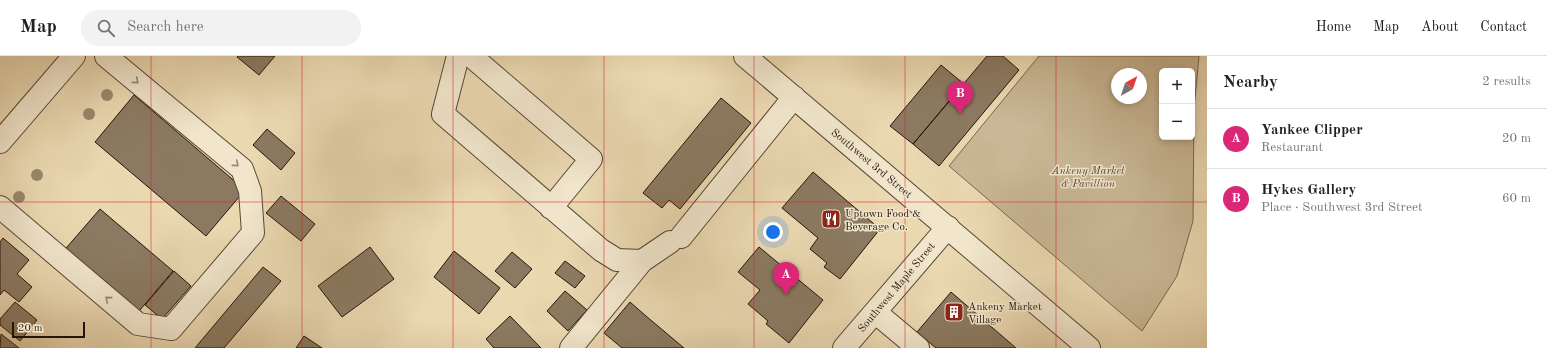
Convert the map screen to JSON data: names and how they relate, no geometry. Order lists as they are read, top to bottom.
{
  "streets": {
    "street": ["Southwest 3rd Street", "Southwest Maple Street"]
  },
  "crossings": [
    ["Southwest 3rd Street", "Southwest Maple Street"]
  ],
  "parks": ["Ankeny Market & Pavillion"],
  "places": {
    "restaurant": ["Uptown Food & Beverage Co."],
    "building": ["Ankeny Market Village"]
  },
  "scale_bar": "20 m",
  "north": "top right",
  "page": {
    "header": "Map",
    "search": "Search here",
    "nav": [
      "Home",
      "Map",
      "About",
      "Contact"
    ],
    "heading": ["Nearby", "2 results"],
    "map_buttons": ["+", "−"],
    "pins": ["B", "A"],
    "list": [
      {
        "mark": "A",
        "name": "Yankee Clipper",
        "note": "Restaurant",
        "value": "20 m"
      },
      {
        "mark": "B",
        "name": "Hykes Gallery",
        "note": "Place · Southwest 3rd Street",
        "value": "60 m"
      }
    ],
    "scale": "20 m"
  }
}
